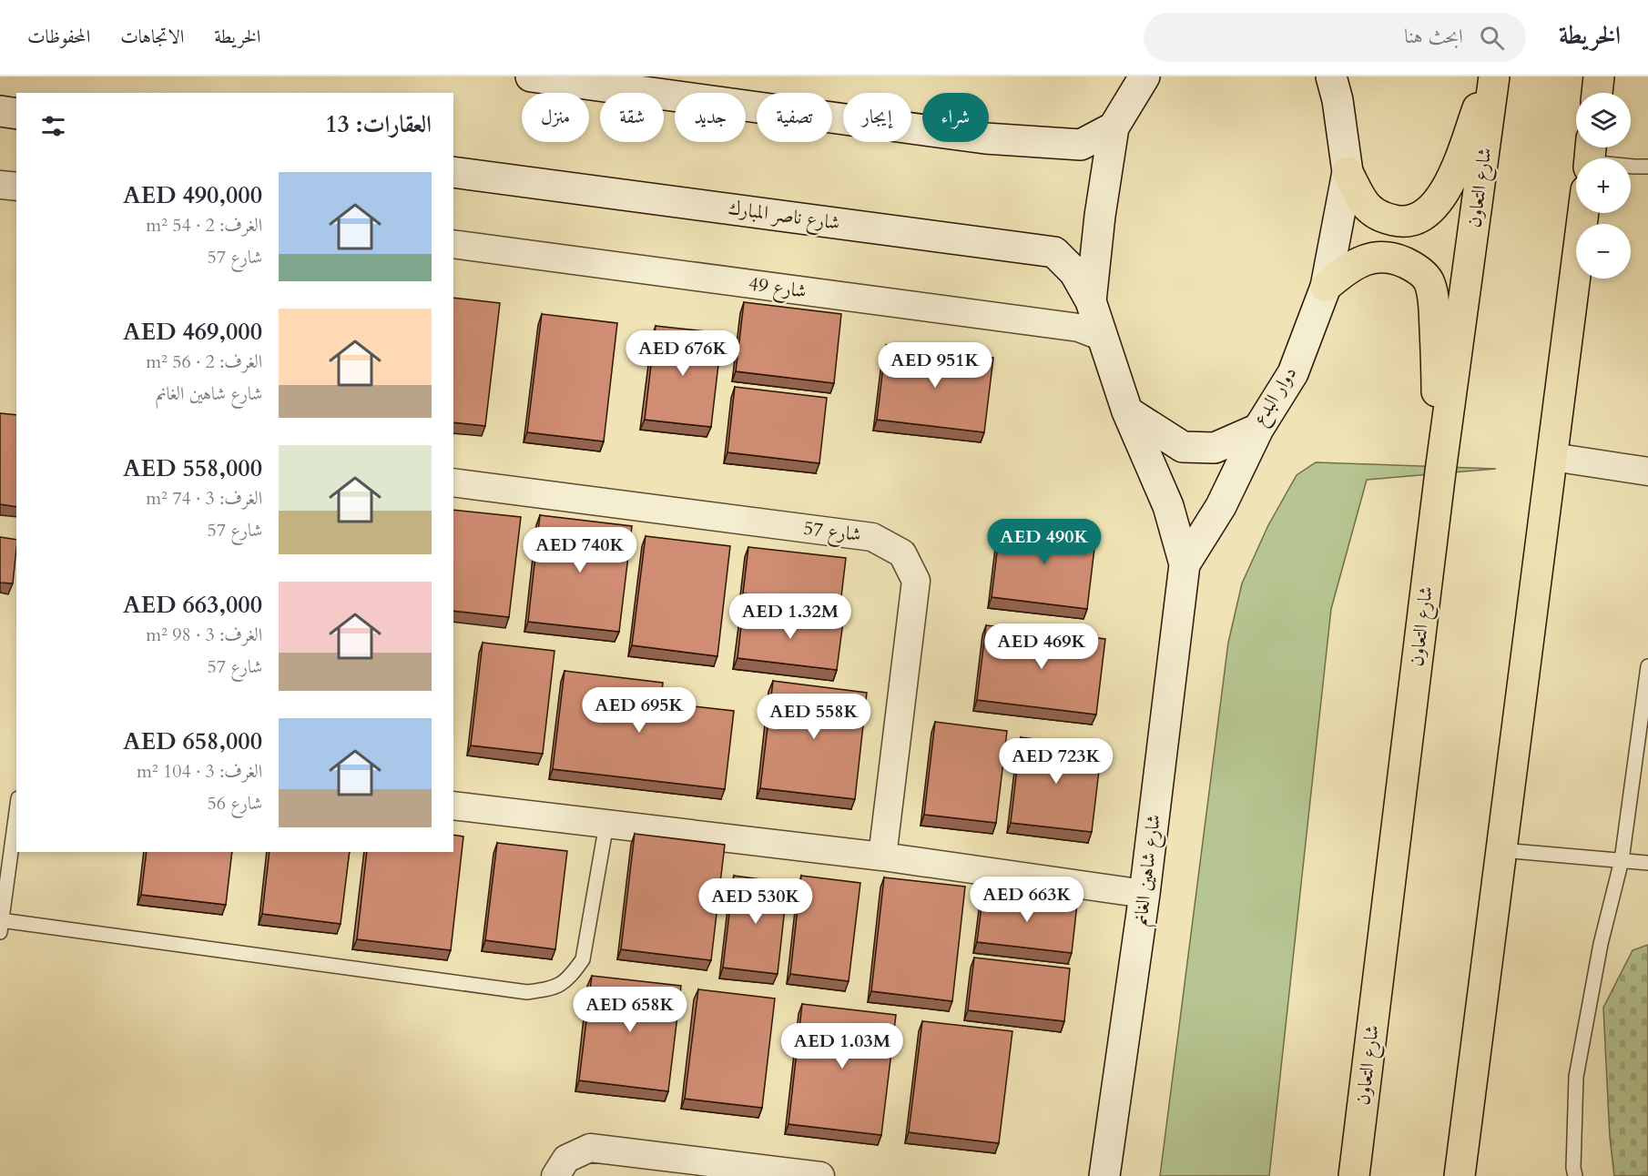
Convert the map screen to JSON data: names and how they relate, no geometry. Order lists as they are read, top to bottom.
{
  "streets": {
    "main road": ["شارع التعاون"],
    "street": [
      "شارع ناصر المبارك",
      "شارع 49",
      "دوار البدع",
      "شارع 57",
      "شارع شاهين الغانم"
    ]
  },
  "crossings": [
    ["دوار البدع", "شارع شاهين الغانم"]
  ],
  "page": {
    "header": "الخريطة",
    "search": "ابحث هنا",
    "nav": ["الخريطة", "الاتجاهات", "المحفوظات"],
    "map_buttons": ["+", "−"],
    "chip": [
      "شراء",
      "إيجار",
      "تصفية",
      "جديد",
      "شقة",
      "منزل"
    ],
    "heading": "العقارات: 13",
    "list": [
      {
        "name": "AED 490,000",
        "note": "الغرف: 2 · 54 m² · شارع 57"
      },
      {
        "name": "AED 469,000",
        "note": "الغرف: 2 · 56 m² · شارع شاهين الغانم"
      },
      {
        "name": "AED 558,000",
        "note": "الغرف: 3 · 74 m² · شارع 57"
      },
      {
        "name": "AED 663,000",
        "note": "الغرف: 3 · 98 m² · شارع 57"
      },
      {
        "name": "AED 658,000",
        "note": "الغرف: 3 · 104 m² · شارع 56"
      }
    ],
    "price": [
      "AED 676K",
      "AED 951K",
      "AED 490K",
      "AED 740K",
      "AED 1.32M",
      "AED 469K",
      "AED 695K",
      "AED 558K",
      "AED 723K",
      "AED 663K",
      "AED 530K",
      "AED 658K",
      "AED 1.03M"
    ]
  }
}
